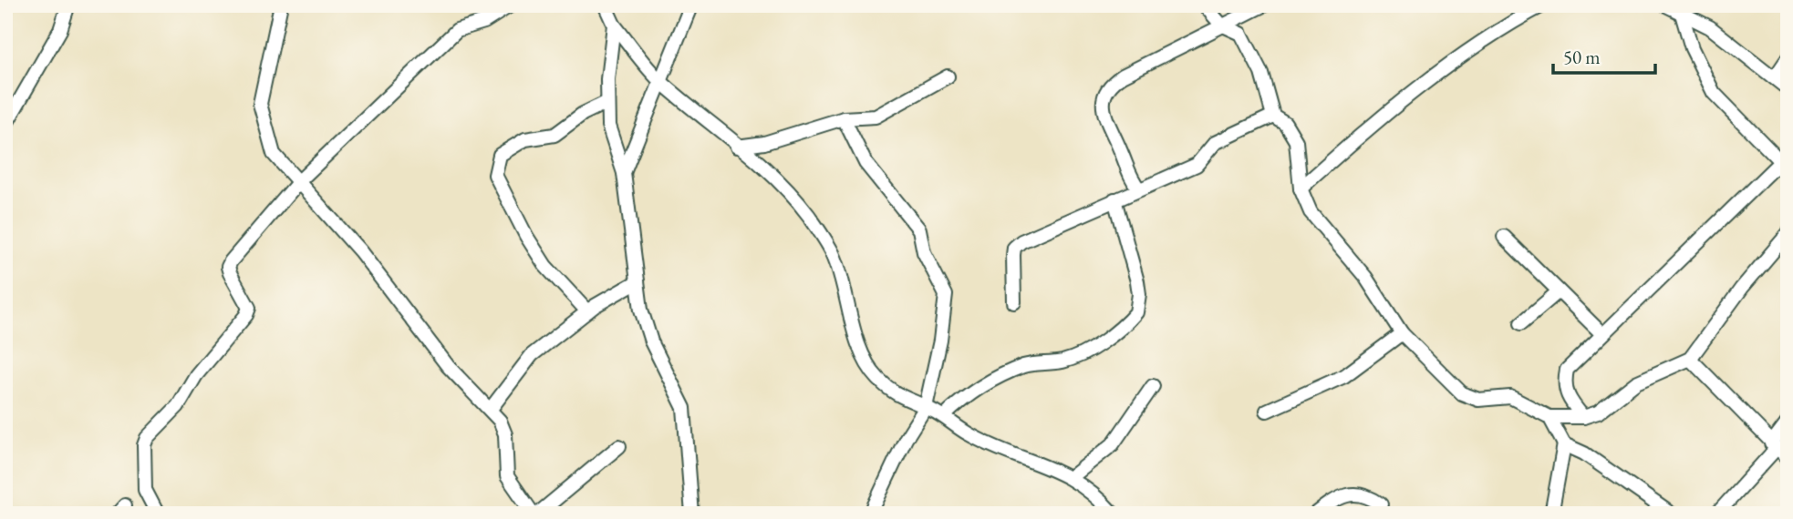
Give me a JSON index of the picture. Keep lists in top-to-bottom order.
{
  "scale_bar": "50 m"
}
